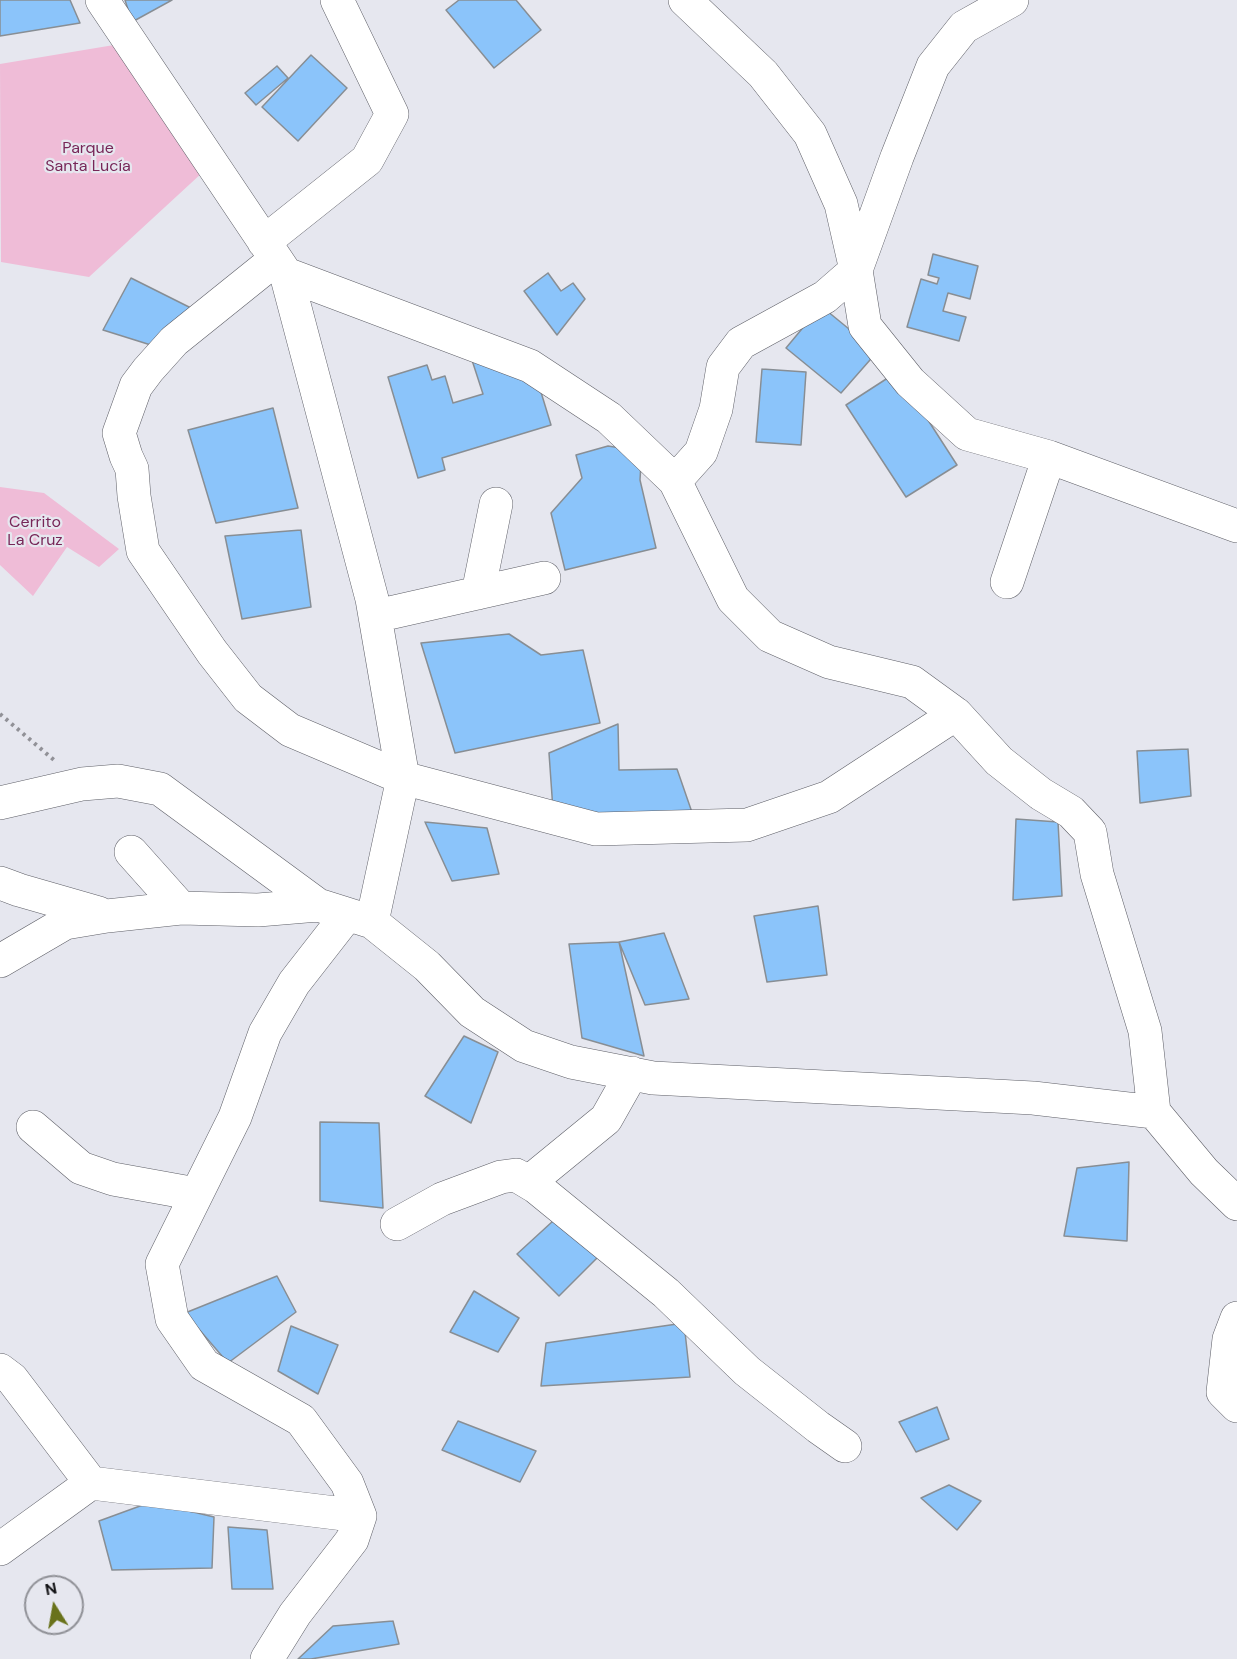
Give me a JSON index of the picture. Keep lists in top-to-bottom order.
{
  "parks": ["Parque Santa Lucía", "Cerrito La Cruz"],
  "north": "top"
}
